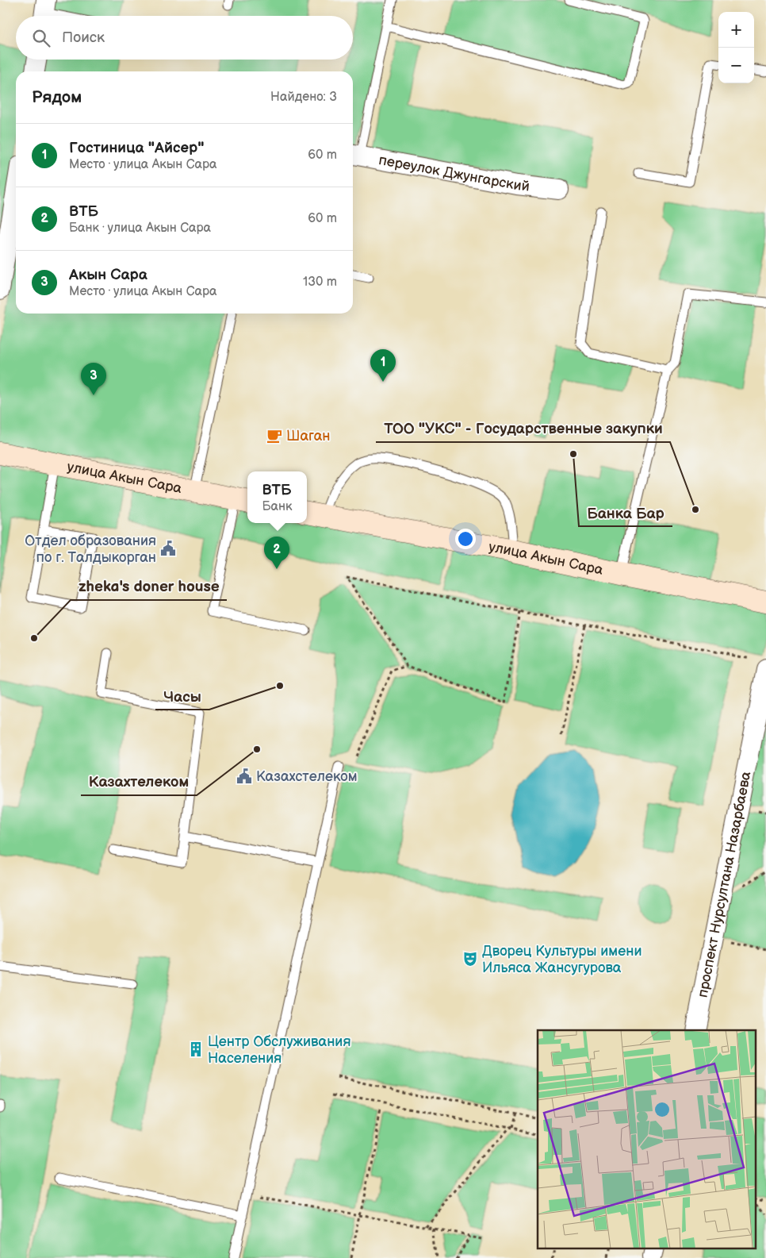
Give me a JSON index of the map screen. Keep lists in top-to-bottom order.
{
  "streets": {
    "main road": ["улица Акын Сара"],
    "street": ["переулок Джунгарский", "проспект Нурсултана Назарбаева"]
  },
  "places": {
    "cafe": ["Шаган"],
    "other": [
      "Банка Бар",
      "ТОО \"УКС\" - Государственные закупки",
      "zheka's doner house",
      "Часы",
      "Казахтелеком"
    ],
    "public building": ["Отдел образования по г. Талдыкорган", "Казахстелеком"],
    "theatre": ["Дворец Культуры имени Ильяса Жансугурова"],
    "building": ["Центр Обслуживания Населения"]
  },
  "page": {
    "map_buttons": ["+", "−"],
    "search": "Поиск",
    "heading": ["Рядом", "Найдено: 3"],
    "list": [
      {
        "mark": "1",
        "name": "Гостиница \"Айсер\"",
        "note": "Место · улица Акын Сара",
        "value": "60 m"
      },
      {
        "mark": "2",
        "name": "ВТБ",
        "note": "Банк · улица Акын Сара",
        "value": "60 m"
      },
      {
        "mark": "3",
        "name": "Акын Сара",
        "note": "Место · улица Акын Сара",
        "value": "130 m"
      }
    ],
    "pins": ["1", "3", "2"],
    "popup": ["ВТБ", "Банк"]
  }
}
